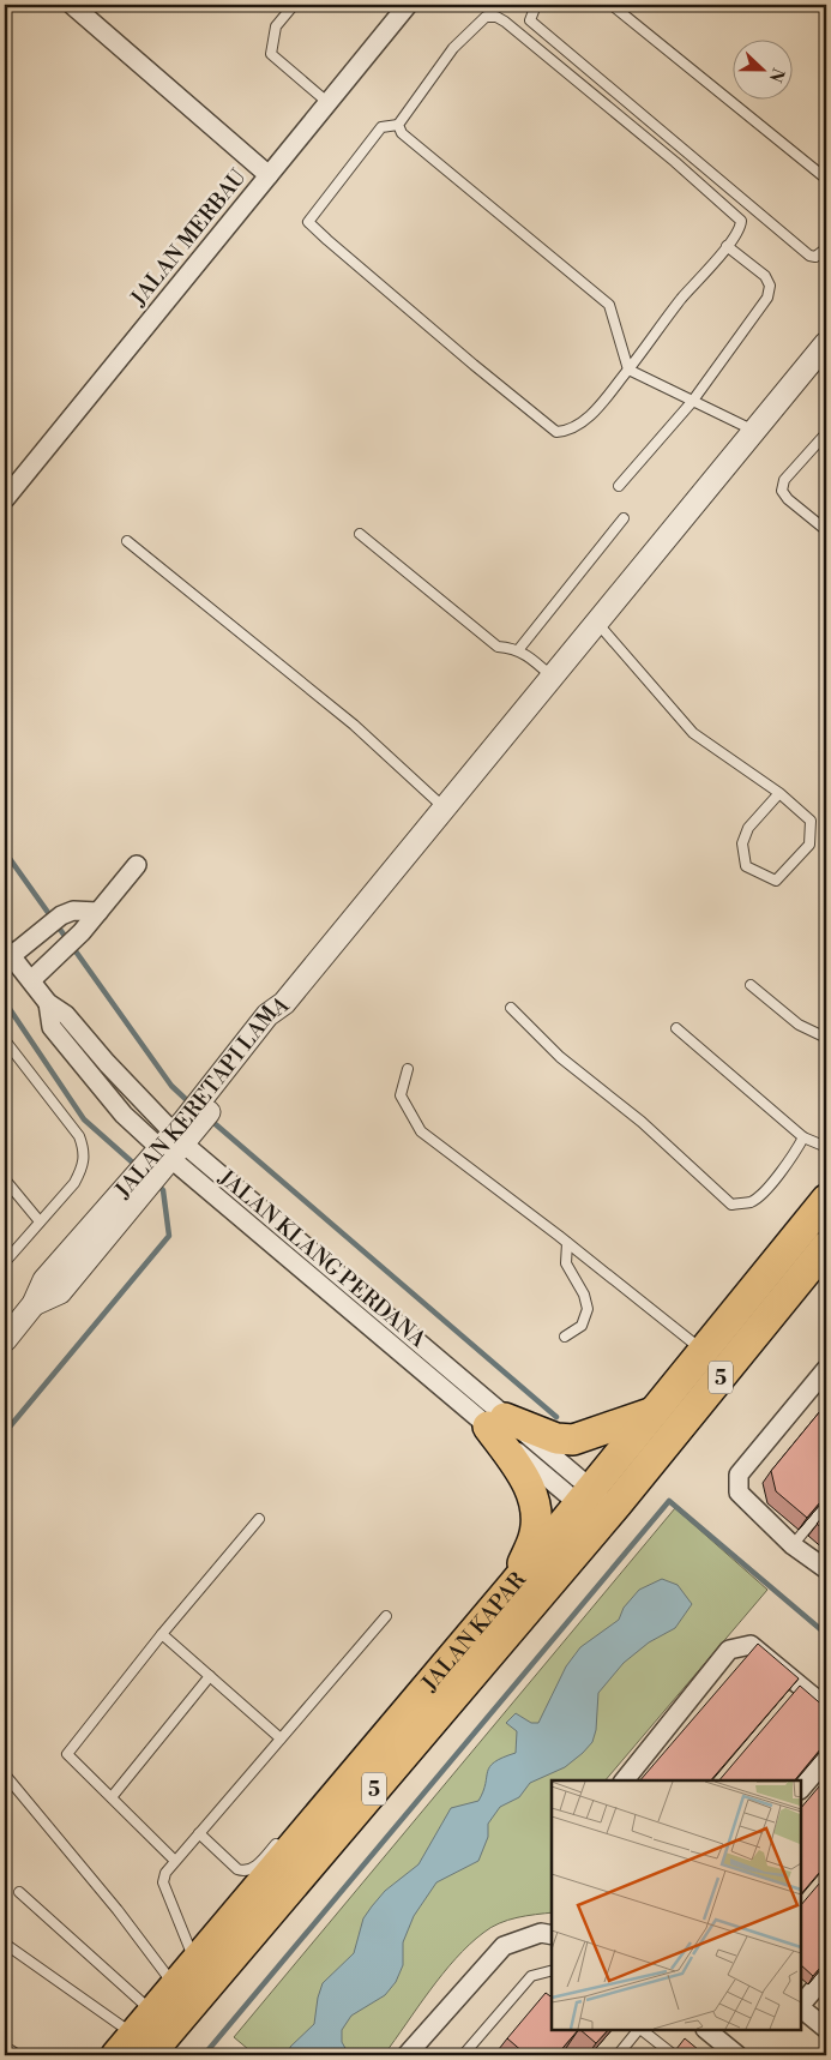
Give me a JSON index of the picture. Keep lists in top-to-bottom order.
{
  "streets": {
    "highway": ["5", "JALAN KAPAR"],
    "street": ["JALAN MERBAU", "JALAN KERETAPI LAMA", "JALAN KLANG PERDANA"]
  },
  "crossings": [
    ["JALAN KERETAPI LAMA", "JALAN KLANG PERDANA"],
    ["JALAN KLANG PERDANA", "JALAN KAPAR"]
  ],
  "north": "right"
}
